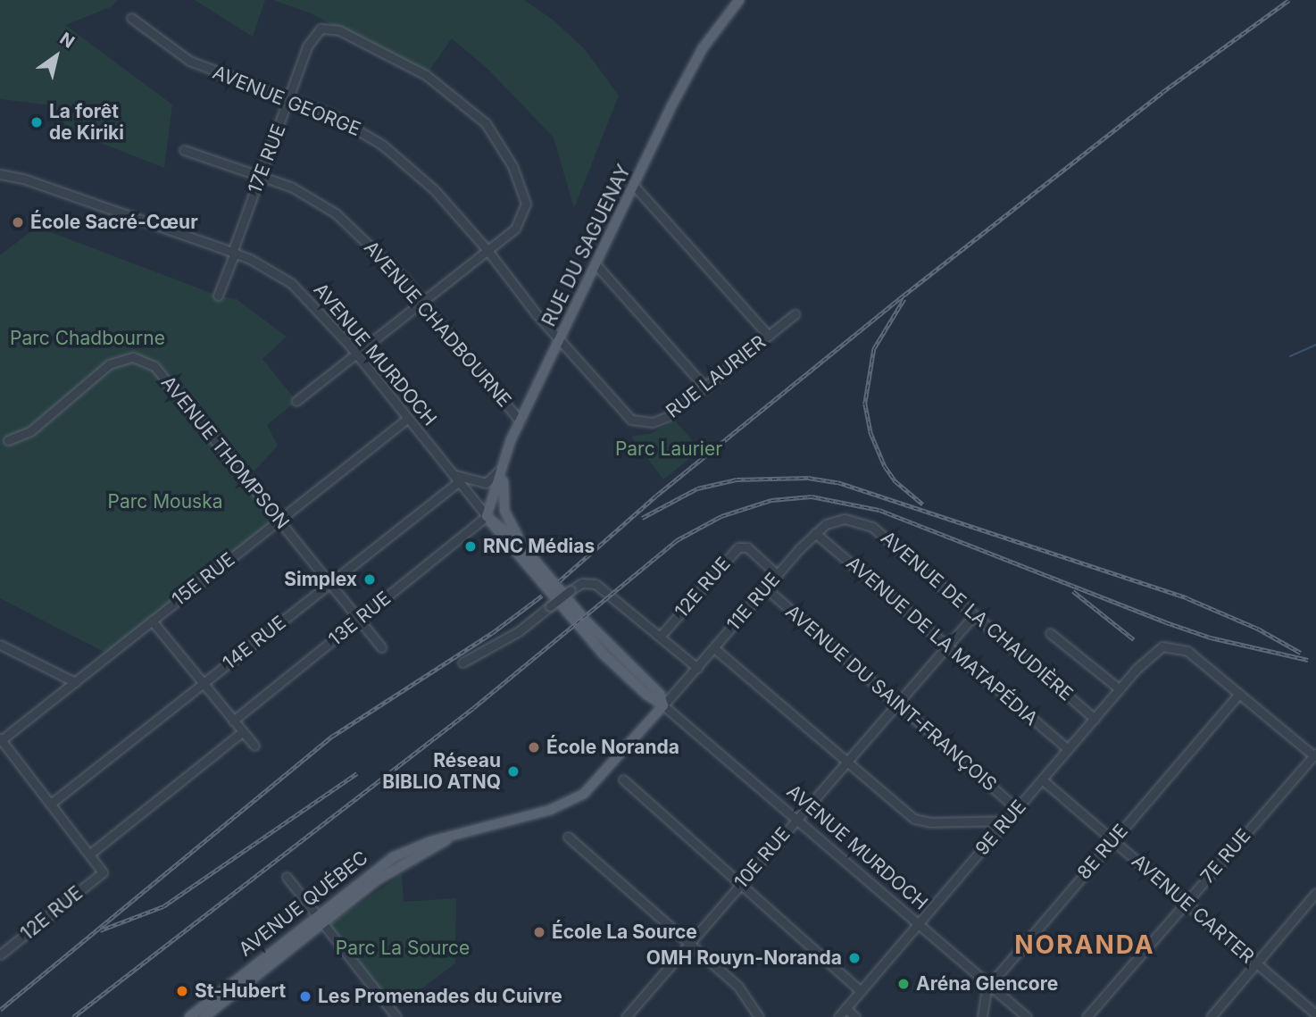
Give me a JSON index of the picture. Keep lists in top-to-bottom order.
{
  "streets": {
    "main road": ["RUE DU SAGUENAY", "AVENUE MURDOCH", "AVENUE QUÉBEC"],
    "street": [
      "AVENUE GEORGE",
      "17E RUE",
      "AVENUE CHADBOURNE",
      "RUE LAURIER",
      "AVENUE THOMPSON",
      "15E RUE",
      "12E RUE",
      "11E RUE",
      "AVENUE DE LA CHAUDIÈRE",
      "13E RUE",
      "AVENUE DE LA MATAPÉDIA",
      "14E RUE",
      "AVENUE DU SAINT-FRANÇOIS",
      "9E RUE",
      "8E RUE",
      "7E RUE",
      "10E RUE",
      "AVENUE CARTER"
    ]
  },
  "crossings": [
    ["AVENUE GEORGE", "17E RUE"],
    ["AVENUE GEORGE", "RUE DU SAGUENAY"],
    ["AVENUE GEORGE", "RUE LAURIER"],
    ["17E RUE", "AVENUE CHADBOURNE"],
    ["17E RUE", "AVENUE MURDOCH"],
    ["RUE DU SAGUENAY", "AVENUE CHADBOURNE"],
    ["RUE DU SAGUENAY", "AVENUE MURDOCH"],
    ["RUE DU SAGUENAY", "13E RUE"],
    ["AVENUE MURDOCH", "15E RUE"],
    ["AVENUE MURDOCH", "11E RUE"],
    ["AVENUE MURDOCH", "13E RUE"],
    ["AVENUE MURDOCH", "14E RUE"],
    ["AVENUE MURDOCH", "9E RUE"],
    ["AVENUE MURDOCH", "8E RUE"],
    ["AVENUE MURDOCH", "10E RUE"],
    ["AVENUE MURDOCH", "AVENUE QUÉBEC"],
    ["AVENUE THOMPSON", "15E RUE"],
    ["AVENUE THOMPSON", "13E RUE"],
    ["AVENUE THOMPSON", "14E RUE"],
    ["12E RUE", "11E RUE"],
    ["11E RUE", "AVENUE DE LA CHAUDIÈRE"],
    ["11E RUE", "AVENUE DE LA MATAPÉDIA"],
    ["11E RUE", "AVENUE DU SAINT-FRANÇOIS"],
    ["11E RUE", "AVENUE QUÉBEC"],
    ["AVENUE DE LA CHAUDIÈRE", "9E RUE"],
    ["AVENUE DE LA CHAUDIÈRE", "10E RUE"],
    ["AVENUE DE LA MATAPÉDIA", "9E RUE"],
    ["AVENUE DE LA MATAPÉDIA", "10E RUE"],
    ["AVENUE DU SAINT-FRANÇOIS", "9E RUE"],
    ["AVENUE DU SAINT-FRANÇOIS", "10E RUE"],
    ["9E RUE", "8E RUE"],
    ["9E RUE", "AVENUE CARTER"],
    ["8E RUE", "AVENUE CARTER"],
    ["7E RUE", "AVENUE CARTER"]
  ],
  "districts": ["NORANDA"],
  "parks": [
    "Parc Chadbourne",
    "Parc Laurier",
    "Parc Mouska",
    "Parc La Source"
  ],
  "places": [
    "La forêt de Kiriki",
    "École Sacré-Cœur",
    "RNC Médias",
    "Simplex",
    "École Noranda",
    "Réseau BIBLIO ATNQ",
    "École La Source",
    "OMH Rouyn-Noranda",
    "Aréna Glencore",
    "St-Hubert",
    "Les Promenades du Cuivre"
  ],
  "north": "top right"
}
